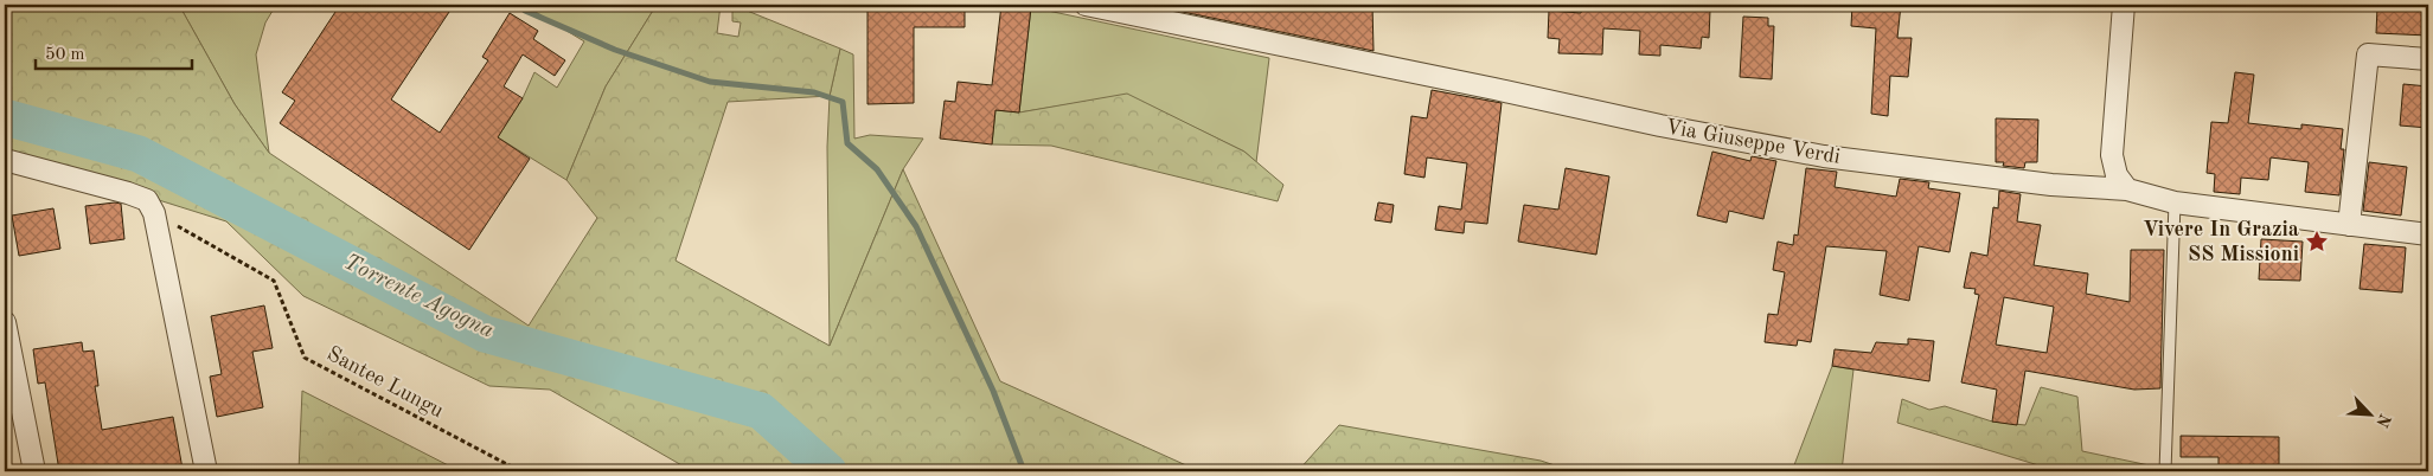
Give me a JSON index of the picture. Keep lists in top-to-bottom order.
{
  "streets": {
    "street": ["Via Giuseppe Verdi"],
    "path": ["Santee Lungu"]
  },
  "water": ["Torrente Agogna"],
  "places": {
    "place": ["Vivere In Grazia SS Missioni"]
  },
  "scale_bar": "50 m",
  "north": "bottom right"
}
